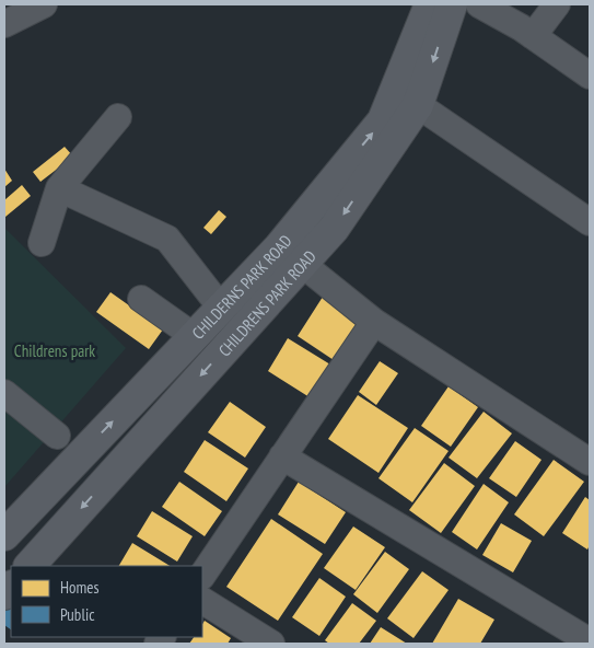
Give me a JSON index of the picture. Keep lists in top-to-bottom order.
{
  "streets": {
    "street": ["CHILDERNS PARK ROAD", "CHILDRENS PARK ROAD"]
  },
  "crossings": [
    ["CHILDERNS PARK ROAD", "CHILDRENS PARK ROAD"]
  ],
  "parks": ["Childrens park"],
  "legend": ["Homes", "Public"]
}
